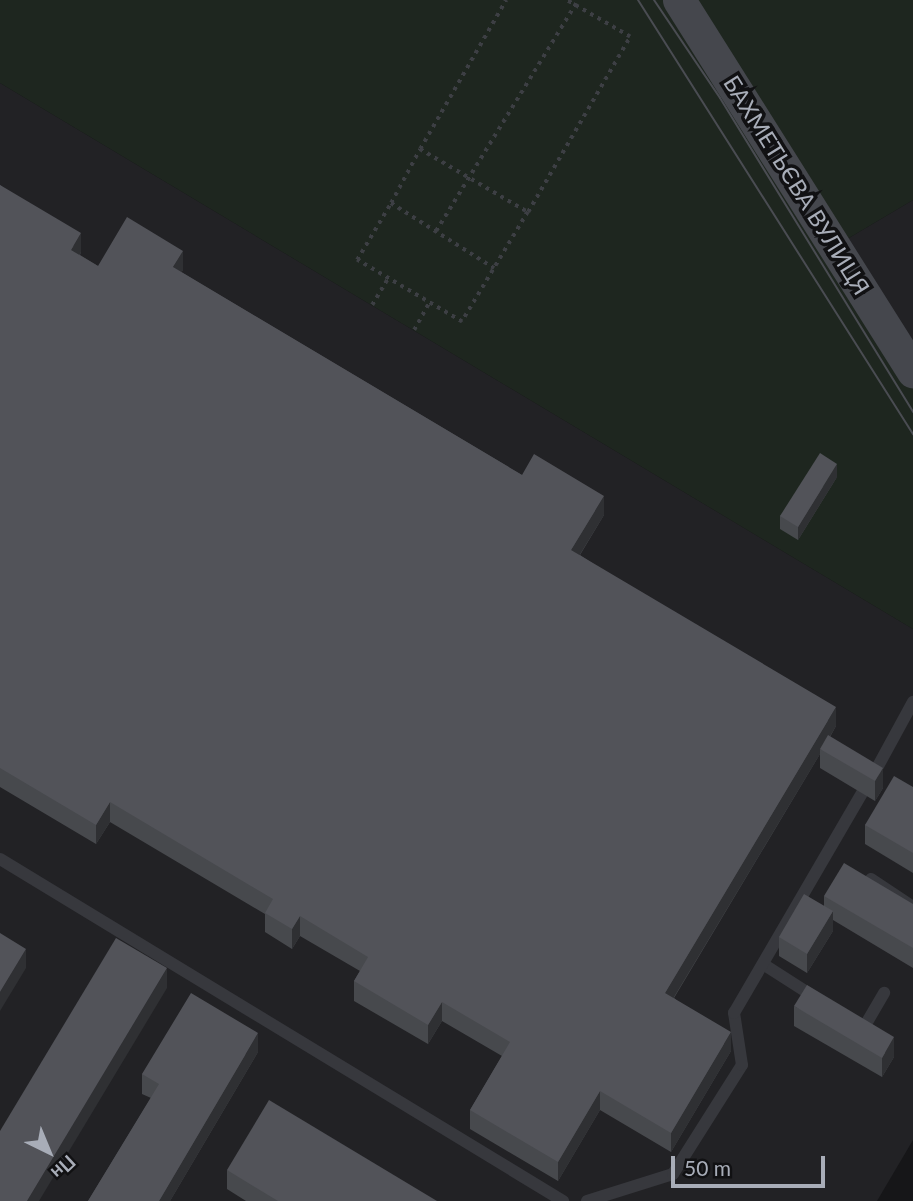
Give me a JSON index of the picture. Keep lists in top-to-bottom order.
{
  "streets": {
    "main road": ["БАХМЕТЬЄВА ВУЛИЦЯ"]
  },
  "scale_bar": "50 m",
  "north": "bottom right"
}
